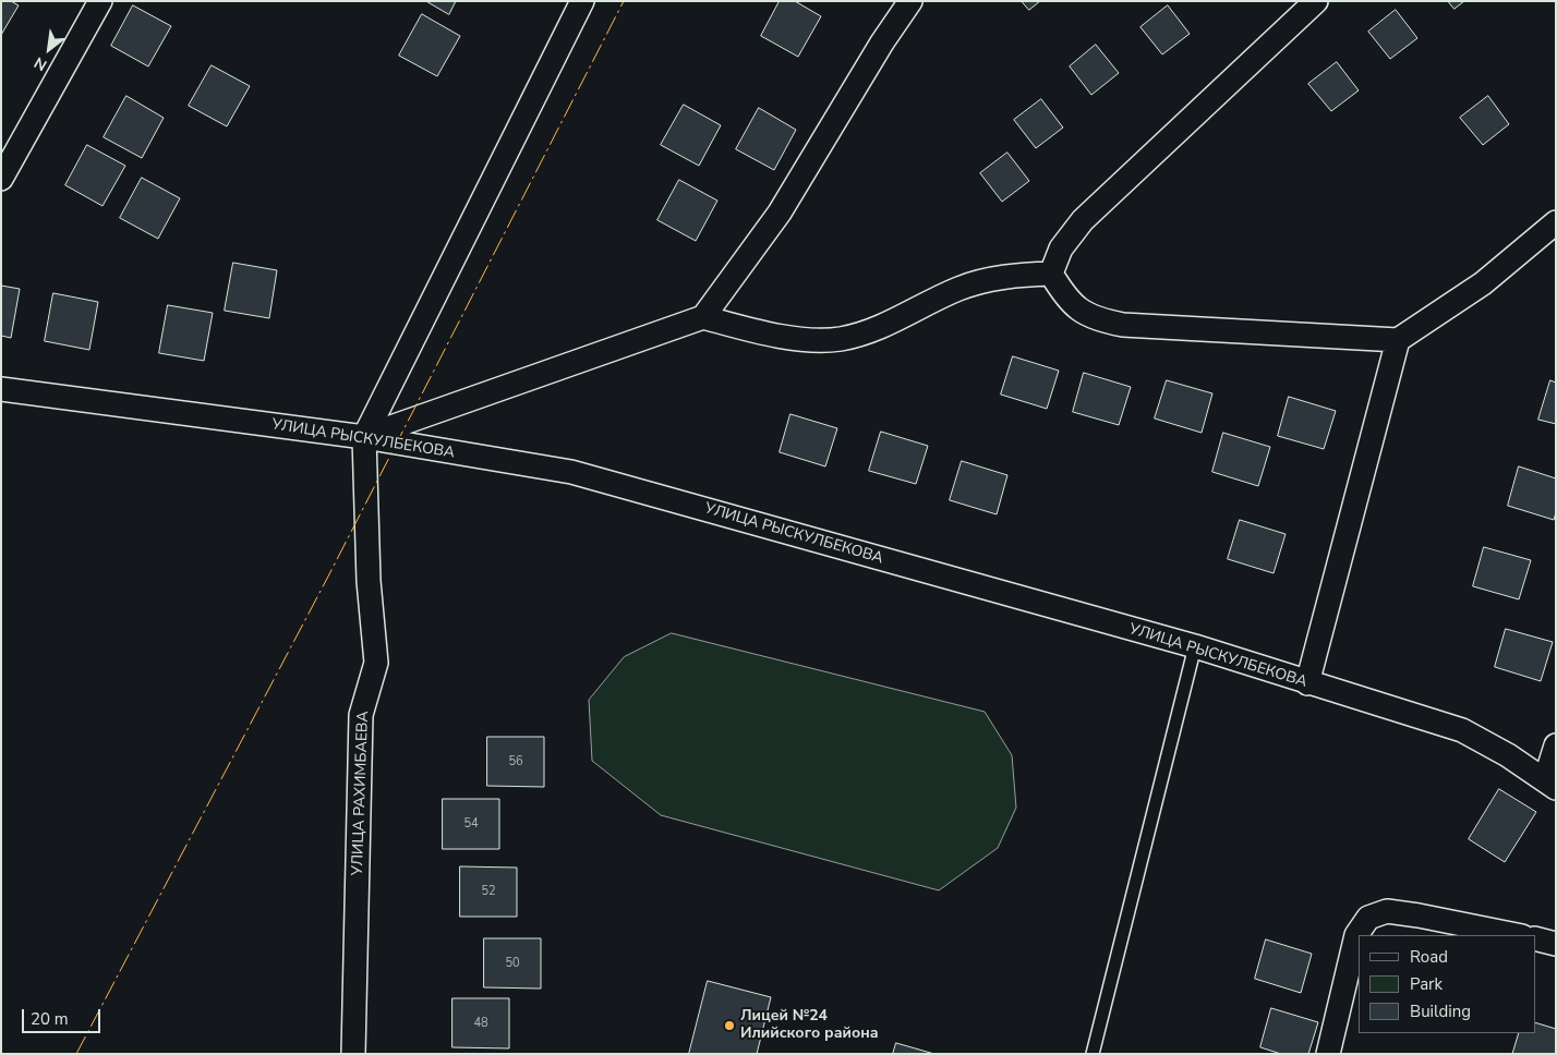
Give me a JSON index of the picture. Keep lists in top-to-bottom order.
{
  "streets": {
    "street": ["УЛИЦА РЫСКУЛБЕКОВА", "УЛИЦА РАХИМБАЕВА"]
  },
  "crossings": [
    ["УЛИЦА РЫСКУЛБЕКОВА", "УЛИЦА РАХИМБАЕВА"]
  ],
  "places": ["Лицей №24 Илийского района"],
  "house_numbers": [
    "56",
    "54",
    "52",
    "50",
    "48"
  ],
  "legend": ["Road", "Park", "Building"],
  "scale_bar": "20 m",
  "north": "bottom left"
}
